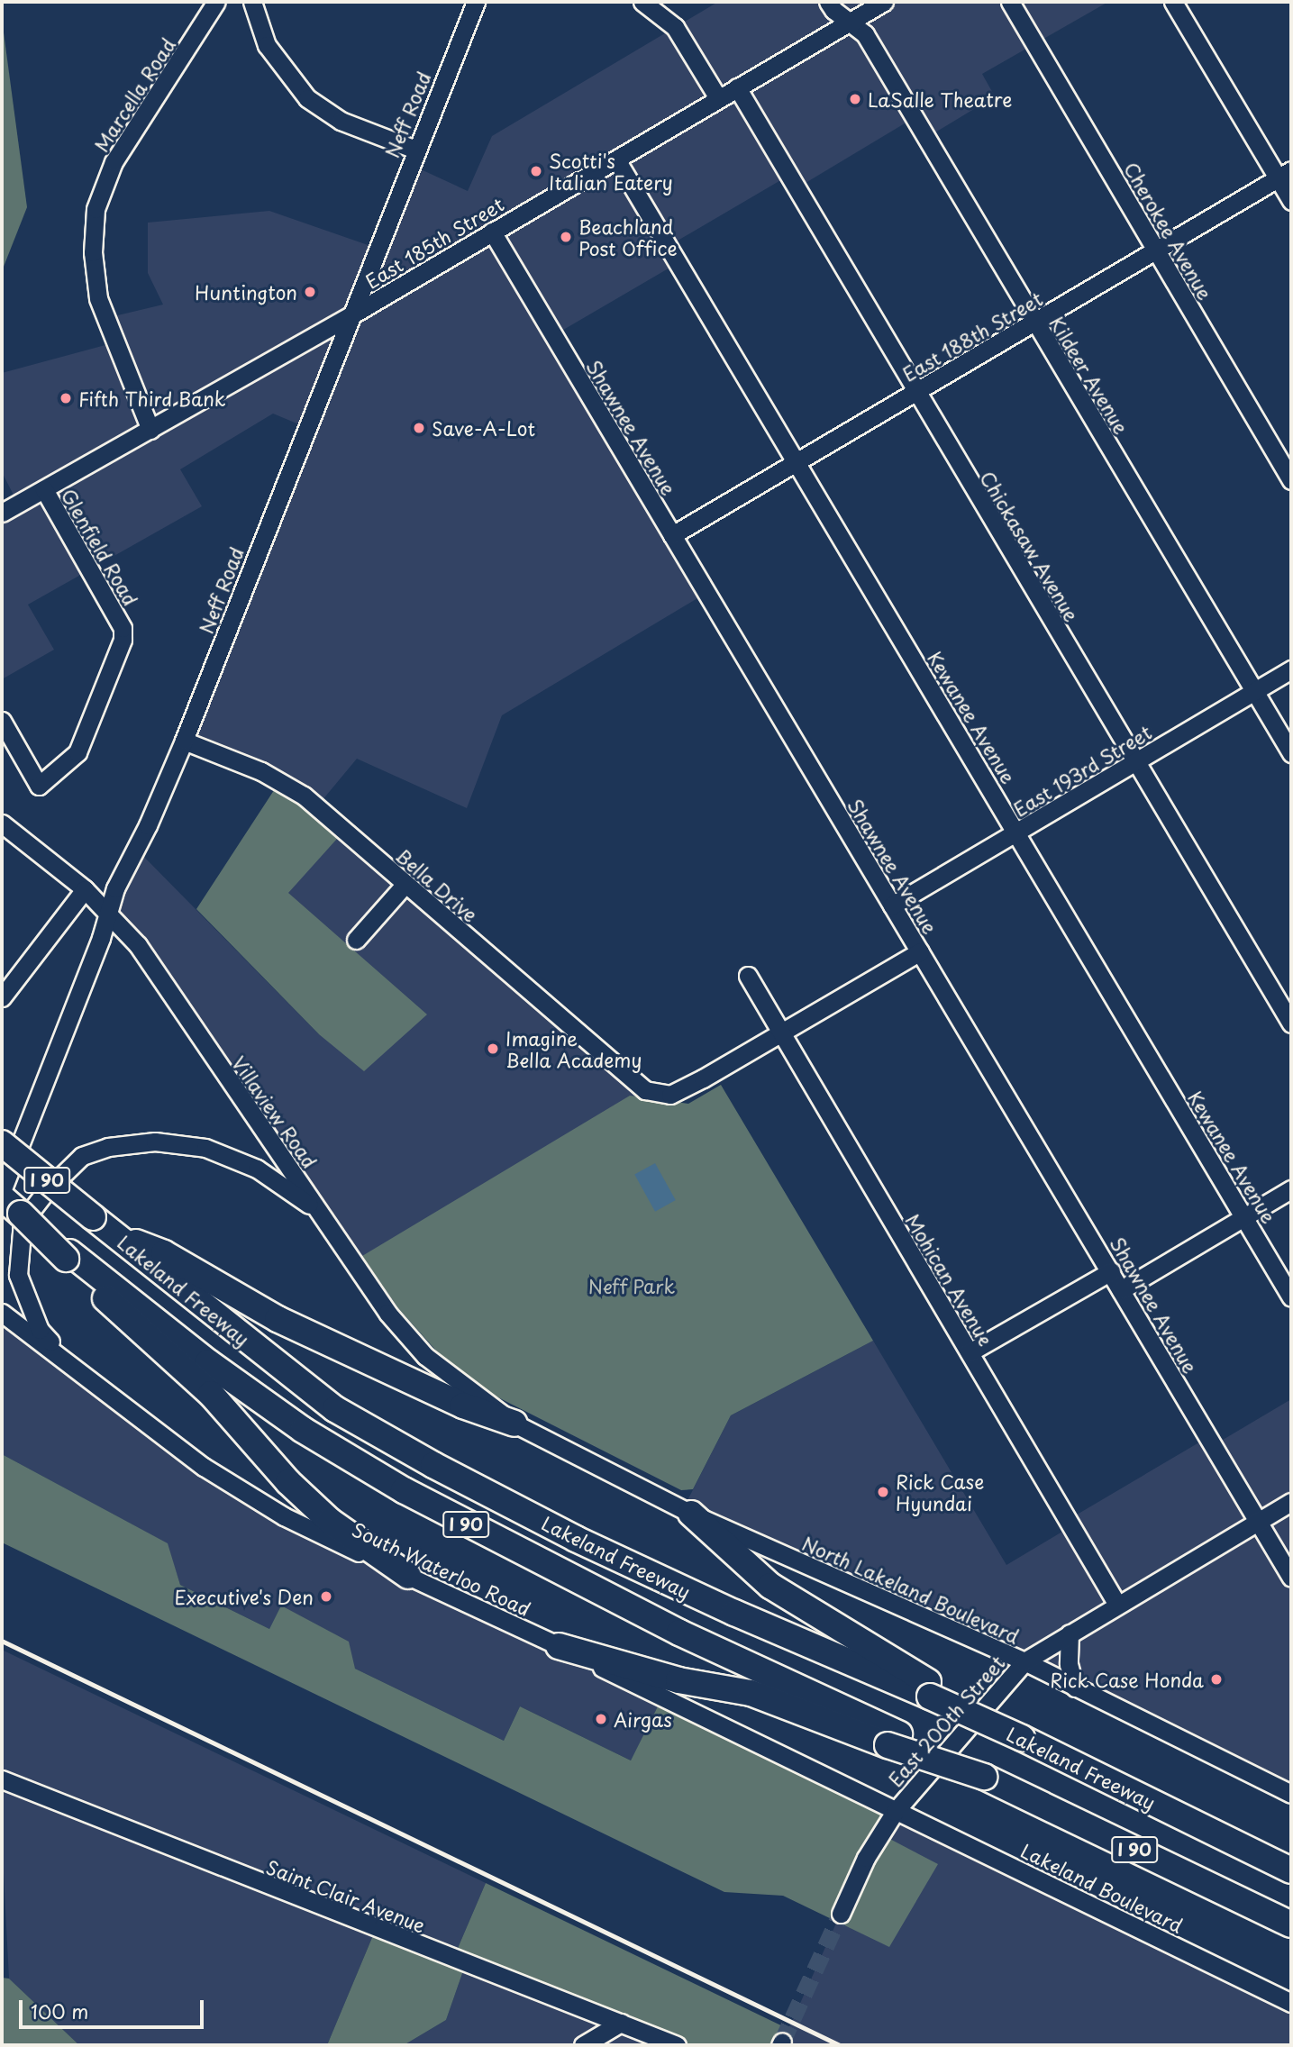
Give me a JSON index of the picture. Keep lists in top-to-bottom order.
{
  "streets": {
    "highway": ["I 90", "Lakeland Freeway"],
    "street": [
      "Marcella Road",
      "Neff Road",
      "Cherokee Avenue",
      "East 185th Street",
      "East 188th Street",
      "Kildeer Avenue",
      "Shawnee Avenue",
      "Chickasaw Avenue",
      "Glenfield Road",
      "Kewanee Avenue",
      "East 193rd Street",
      "Bella Drive",
      "Villaview Road",
      "Mohican Avenue",
      "South Waterloo Road",
      "North Lakeland Boulevard",
      "East 200th Street",
      "Lakeland Boulevard",
      "Saint Clair Avenue"
    ]
  },
  "crossings": [
    ["Marcella Road", "East 185th Street"],
    ["Neff Road", "East 185th Street"],
    ["Neff Road", "Bella Drive"],
    ["Neff Road", "Villaview Road"],
    ["Cherokee Avenue", "East 188th Street"],
    ["East 185th Street", "Kildeer Avenue"],
    ["East 185th Street", "Shawnee Avenue"],
    ["East 185th Street", "Chickasaw Avenue"],
    ["East 185th Street", "Glenfield Road"],
    ["East 185th Street", "Kewanee Avenue"],
    ["East 188th Street", "Kildeer Avenue"],
    ["East 188th Street", "Shawnee Avenue"],
    ["East 188th Street", "Chickasaw Avenue"],
    ["East 188th Street", "Kewanee Avenue"],
    ["Kildeer Avenue", "East 193rd Street"],
    ["Shawnee Avenue", "East 193rd Street"],
    ["Shawnee Avenue", "East 200th Street"],
    ["Chickasaw Avenue", "East 193rd Street"],
    ["Kewanee Avenue", "East 193rd Street"],
    ["Bella Drive", "Mohican Avenue"],
    ["Villaview Road", "North Lakeland Boulevard"],
    ["I 90", "Lakeland Freeway"],
    ["Mohican Avenue", "East 200th Street"],
    ["South Waterloo Road", "East 200th Street"],
    ["South Waterloo Road", "Lakeland Boulevard"],
    ["North Lakeland Boulevard", "East 200th Street"],
    ["East 200th Street", "Lakeland Boulevard"]
  ],
  "parks": ["Neff Park"],
  "places": [
    "LaSalle Theatre",
    "Scotti's Italian Eatery",
    "Beachland Post Office",
    "Huntington",
    "Fifth Third Bank",
    "Save-A-Lot",
    "Imagine Bella Academy",
    "Rick Case Hyundai",
    "Executive's Den",
    "Rick Case Honda",
    "Airgas"
  ],
  "scale_bar": "100 m"
}
